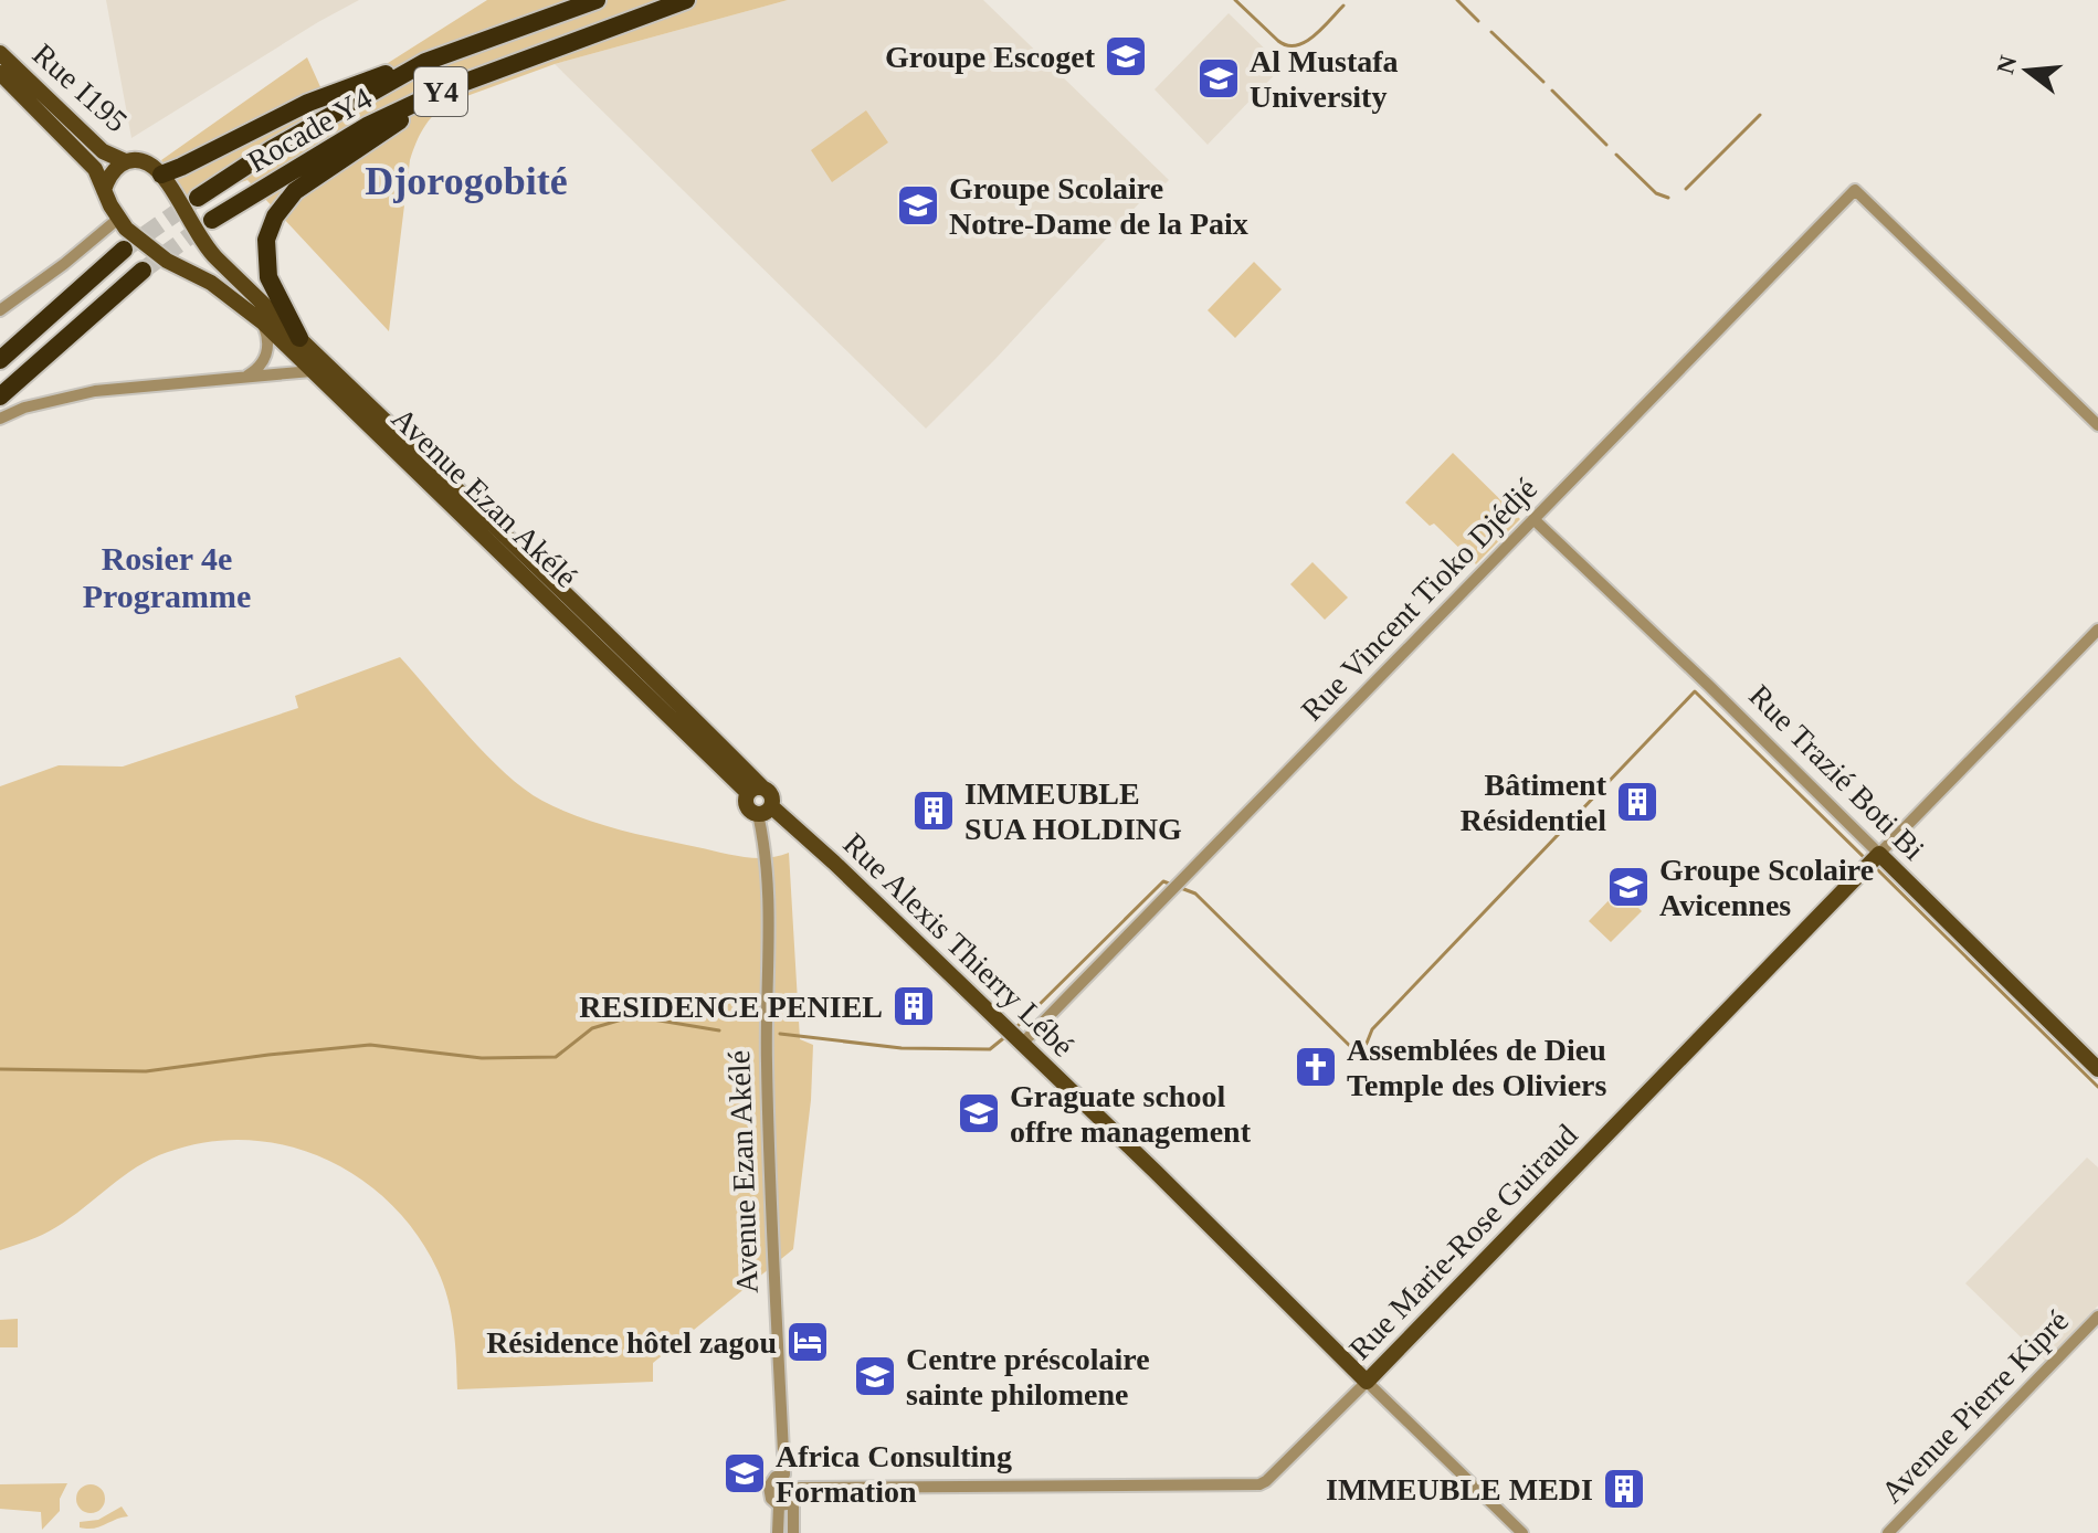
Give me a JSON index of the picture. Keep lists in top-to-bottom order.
{
  "streets": {
    "highway": ["Y4", "Rocade Y4"],
    "main road": [
      "Rue I195",
      "Avenue Ezan Akélé",
      "Rue Trazié Boti Bi",
      "Rue Alexis Thierry Lébé",
      "Rue Marie-Rose Guiraud"
    ],
    "street": ["Rue Vincent Tioko Djédjé", "Avenue Pierre Kipré"]
  },
  "crossings": [
    ["Rue I195", "Avenue Ezan Akélé"],
    ["Avenue Ezan Akélé", "Rue Alexis Thierry Lébé"],
    ["Avenue Ezan Akélé", "Rue Marie-Rose Guiraud"],
    ["Rue Vincent Tioko Djédjé", "Rue Trazié Boti Bi"],
    ["Rue Vincent Tioko Djédjé", "Rue Alexis Thierry Lébé"],
    ["Rue Trazié Boti Bi", "Rue Marie-Rose Guiraud"],
    ["Rue Alexis Thierry Lébé", "Rue Marie-Rose Guiraud"]
  ],
  "districts": ["Djorogobité", "Rosier 4e Programme"],
  "places": {
    "school or university": [
      "Groupe Escoget",
      "Al Mustafa University",
      "Groupe Scolaire Notre-Dame de la Paix",
      "Groupe Scolaire Avicennes",
      "Graguate school offre management",
      "Centre préscolaire sainte philomene",
      "Africa Consulting Formation"
    ],
    "building": [
      "Bâtiment Résidentiel",
      "IMMEUBLE SUA HOLDING",
      "RESIDENCE PENIEL",
      "IMMEUBLE MEDI"
    ],
    "church": ["Assemblées de Dieu Temple des Oliviers"],
    "hotel": ["Résidence hôtel zagou"]
  },
  "north": "left"
}
